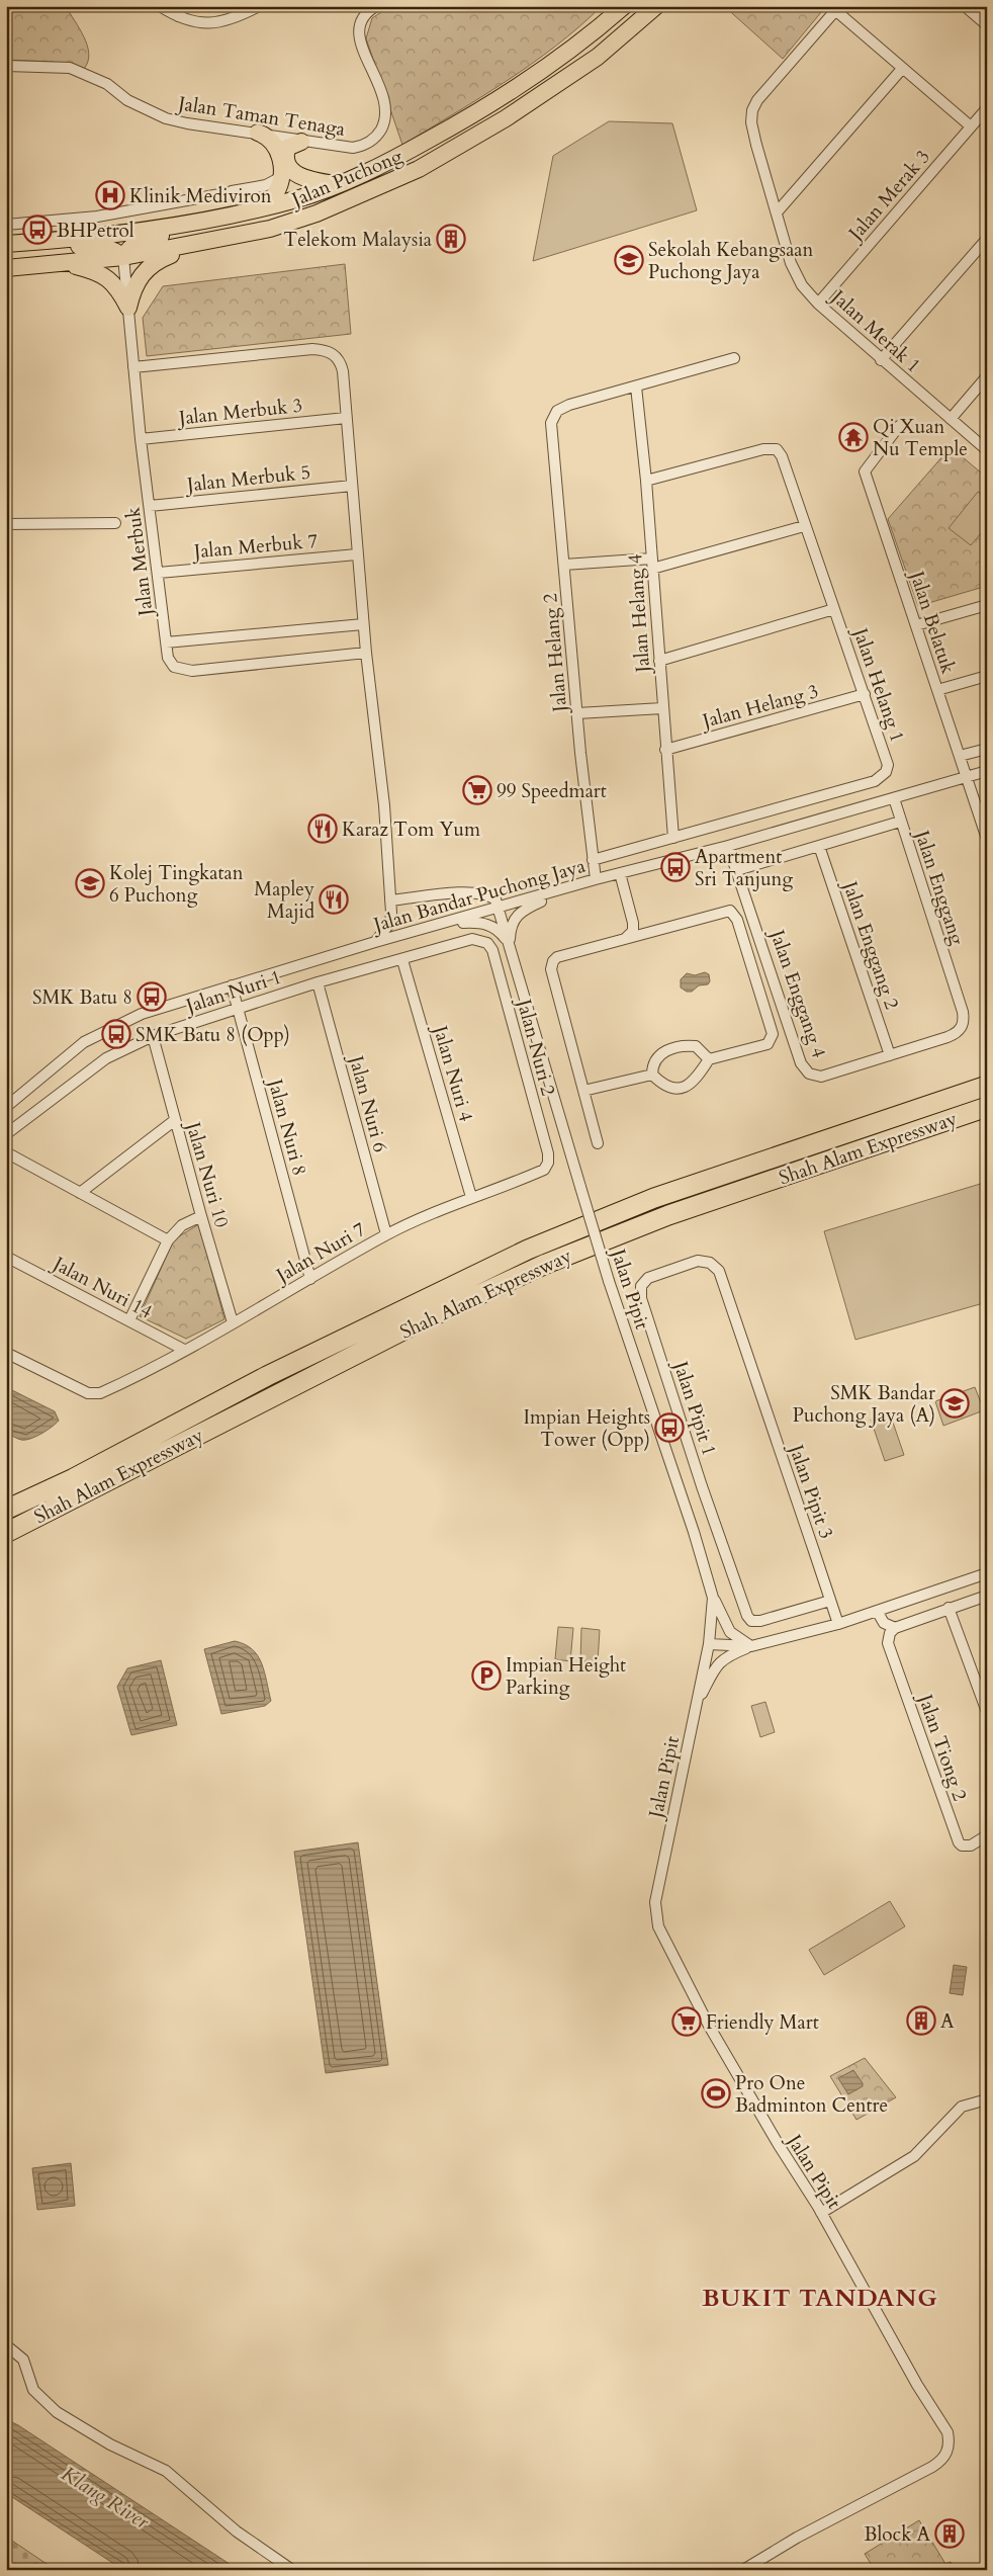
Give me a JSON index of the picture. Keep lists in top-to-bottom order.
{
  "streets": {
    "highway": ["Shah Alam Expressway"],
    "main road": ["Jalan Puchong"],
    "street": [
      "Jalan Taman Tenaga",
      "Jalan Merak 3",
      "Jalan Merak 1",
      "Jalan Merbuk 3",
      "Jalan Merbuk 5",
      "Jalan Merbuk 7",
      "Jalan Merbuk",
      "Jalan Helang 4",
      "Jalan Belatuk",
      "Jalan Helang 2",
      "Jalan Helang 1",
      "Jalan Helang 3",
      "Jalan Enggang",
      "Jalan Bandar Puchong Jaya",
      "Jalan Enggang 2",
      "Jalan Nuri 1",
      "Jalan Enggang 4",
      "Jalan Nuri 2",
      "Jalan Nuri 4",
      "Jalan Nuri 6",
      "Jalan Nuri 8",
      "Jalan Nuri 10",
      "Jalan Nuri 7",
      "Jalan Nuri 14",
      "Jalan Pipit",
      "Jalan Pipit 1",
      "Jalan Pipit 3",
      "Jalan Tiong 2"
    ]
  },
  "crossings": [
    ["Jalan Puchong", "Jalan Merbuk"],
    ["Jalan Merak 3", "Jalan Merak 1"],
    ["Jalan Merbuk 3", "Jalan Merbuk"],
    ["Jalan Merbuk 5", "Jalan Merbuk"],
    ["Jalan Merbuk 7", "Jalan Merbuk"],
    ["Jalan Helang 4", "Jalan Helang 2"],
    ["Jalan Helang 4", "Jalan Helang 1"],
    ["Jalan Helang 4", "Jalan Helang 3"],
    ["Jalan Belatuk", "Jalan Bandar Puchong Jaya"],
    ["Jalan Helang 2", "Jalan Helang 1"],
    ["Jalan Helang 2", "Jalan Bandar Puchong Jaya"],
    ["Jalan Helang 1", "Jalan Helang 3"],
    ["Jalan Enggang", "Jalan Bandar Puchong Jaya"],
    ["Jalan Enggang", "Jalan Enggang 2"],
    ["Jalan Enggang", "Jalan Enggang 4"],
    ["Jalan Bandar Puchong Jaya", "Jalan Enggang 4"],
    ["Jalan Bandar Puchong Jaya", "Jalan Nuri 8"],
    ["Jalan Bandar Puchong Jaya", "Jalan Pipit"],
    ["Jalan Enggang 2", "Jalan Enggang 4"],
    ["Jalan Nuri 1", "Jalan Nuri 2"],
    ["Jalan Nuri 1", "Jalan Nuri 4"],
    ["Jalan Nuri 1", "Jalan Nuri 6"],
    ["Jalan Nuri 1", "Jalan Nuri 8"],
    ["Jalan Nuri 1", "Jalan Nuri 10"],
    ["Jalan Nuri 2", "Jalan Nuri 7"],
    ["Jalan Nuri 4", "Jalan Nuri 7"],
    ["Jalan Nuri 6", "Jalan Nuri 7"],
    ["Jalan Nuri 8", "Jalan Nuri 7"],
    ["Jalan Nuri 10", "Jalan Nuri 7"],
    ["Jalan Nuri 7", "Jalan Nuri 14"],
    ["Jalan Pipit 1", "Jalan Pipit 3"]
  ],
  "districts": ["BUKIT TANDANG"],
  "water": ["Klang River"],
  "places": {
    "hospital": ["Klinik Mediviron"],
    "bus stop": [
      "BHPetrol",
      "Apartment Sri Tanjung",
      "SMK Batu 8",
      "SMK Batu 8 (Opp)",
      "Impian Heights Tower (Opp)"
    ],
    "building": ["Telekom Malaysia", "A", "Block A"],
    "school or university": ["Sekolah Kebangsaan Puchong Jaya", "Kolej Tingkatan 6 Puchong", "SMK Bandar Puchong Jaya (A)"],
    "temple": ["Qi Xuan Nu Temple"],
    "supermarket": ["99 Speedmart", "Friendly Mart"],
    "restaurant": ["Karaz Tom Yum", "Mapley Majid"],
    "parking": ["Impian Height Parking"],
    "sports": ["Pro One Badminton Centre"]
  }
}
